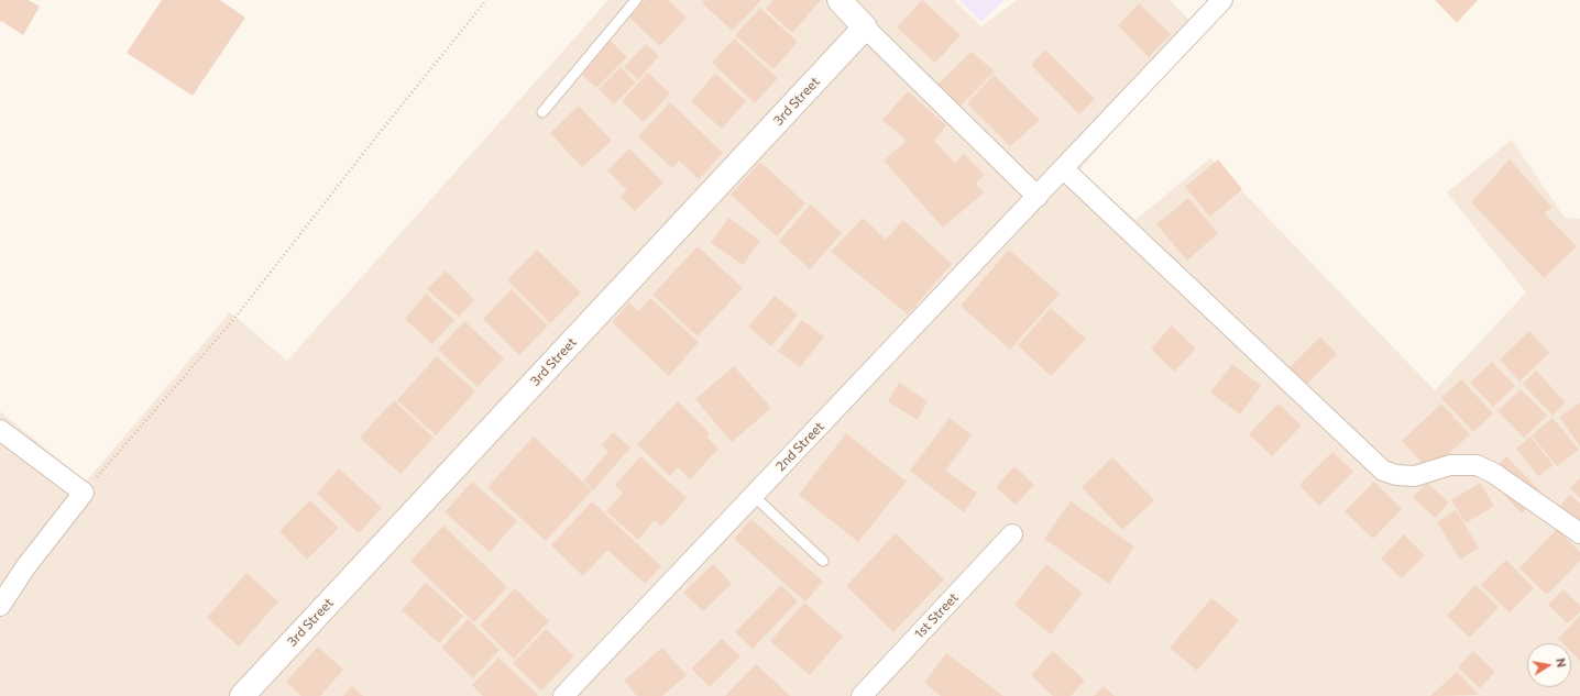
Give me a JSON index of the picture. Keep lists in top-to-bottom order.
{
  "streets": {
    "street": ["3rd Street", "2nd Street", "1st Street"]
  },
  "north": "right"
}
